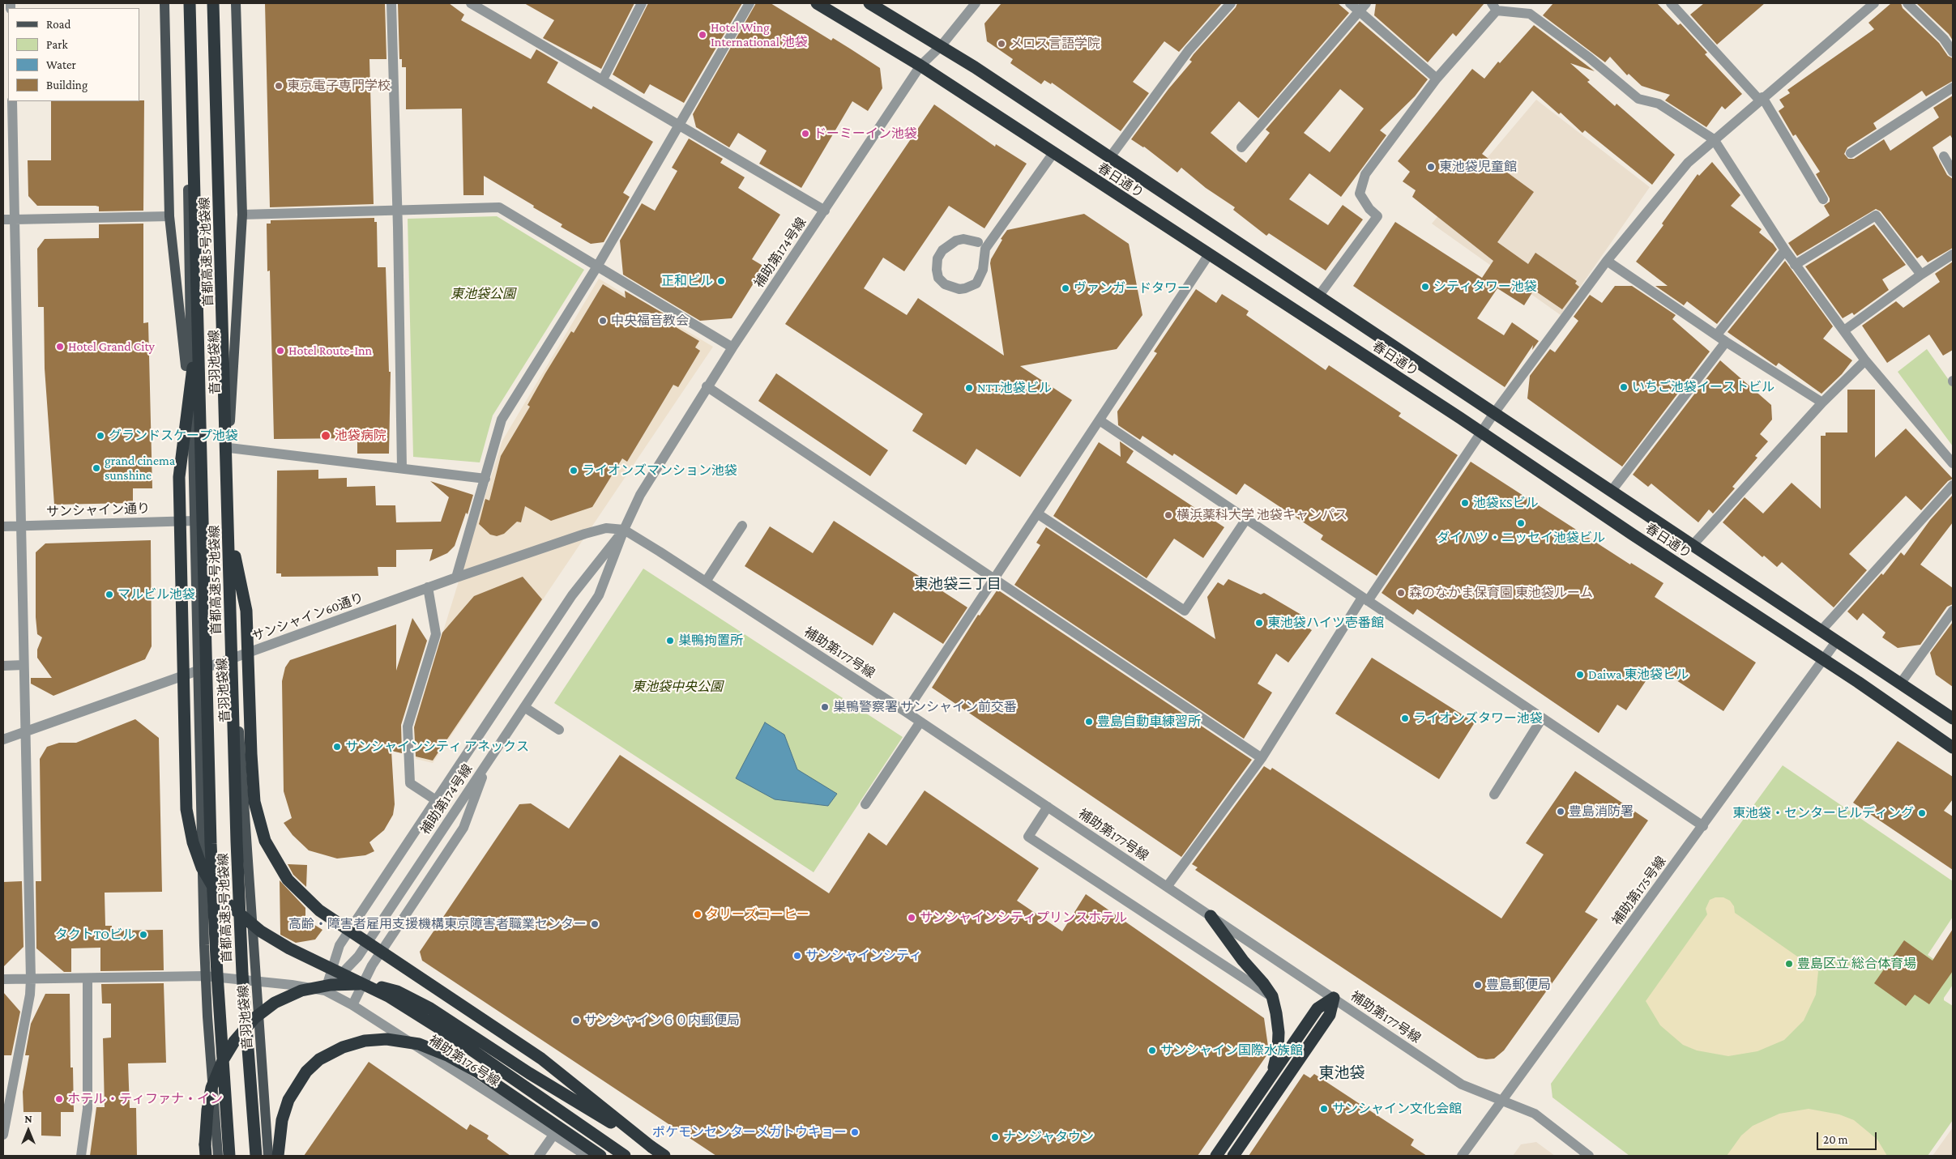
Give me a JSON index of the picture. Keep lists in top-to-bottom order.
{
  "streets": {
    "highway": ["春日通り", "首都高速5号池袋線"],
    "main road": ["音羽池袋線"],
    "street": [
      "補助第174号線",
      "サンシャイン通り",
      "サンシャイン60通り",
      "補助第177号線",
      "補助第175号線",
      "補助第176号線"
    ]
  },
  "crossings": [
    ["春日通り", "補助第174号線"],
    ["春日通り", "補助第175号線"],
    ["補助第174号線", "サンシャイン60通り"],
    ["補助第174号線", "補助第177号線"],
    ["補助第174号線", "補助第176号線"],
    ["音羽池袋線", "サンシャイン通り"],
    ["音羽池袋線", "サンシャイン60通り"],
    ["サンシャイン60通り", "補助第177号線"],
    ["補助第177号線", "補助第175号線"]
  ],
  "districts": ["東池袋三丁目", "東池袋"],
  "parks": ["東池袋公園", "東池袋中央公園"],
  "places": [
    "Hotel Wing International 池袋",
    "メロス言語学院",
    "東京電子専門学校",
    "ドーミーイン池袋",
    "東池袋児童館",
    "正和ビル",
    "シティタワー池袋",
    "ヴァンガードタワー",
    "中央福音教会",
    "Hotel Grand City",
    "Hotel Route-Inn",
    "いちご池袋イーストビル",
    "NTT池袋ビル",
    "グランドスケープ池袋",
    "池袋病院",
    "grand cinema sunshine",
    "ライオンズマンション池袋",
    "池袋KSビル",
    "横浜薬科大学 池袋キャンパス",
    "ダイハツ・ニッセイ池袋ビル",
    "森のなかま保育園 東池袋ルーム",
    "マルビル池袋",
    "東池袋ハイツ壱番館",
    "巣鴨拘置所",
    "Daiwa 東池袋ビル",
    "巣鴨警察署 サンシャイン前交番",
    "ライオンズタワー池袋",
    "豊島自動車練習所",
    "サンシャインシティ アネックス",
    "豊島消防署",
    "東池袋・センタービルディング",
    "タリーズコーヒー",
    "サンシャインシティプリンスホテル",
    "高齢・障害者雇用支援機構東京障害者職業センター",
    "タクトTOビル",
    "サンシャインシティ",
    "豊島区立 総合体育場",
    "豊島郵便局",
    "サンシャイン６０内郵便局",
    "サンシャイン国際水族館",
    "ホテル・ティファナ・イン",
    "サンシャイン文化会館",
    "ポケモンセンターメガトウキョー",
    "ナンジャタウン"
  ],
  "legend": [
    "Road",
    "Park",
    "Water",
    "Building"
  ],
  "scale_bar": "20 m",
  "north": "top"
}
